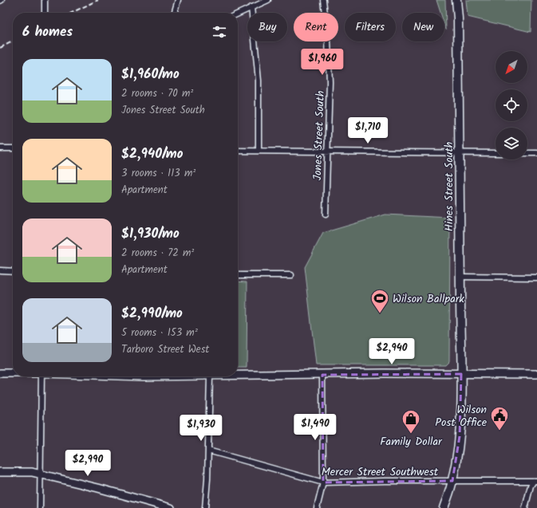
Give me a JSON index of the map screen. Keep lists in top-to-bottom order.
{
  "streets": {
    "main road": ["Hines Street South"],
    "street": ["Jones Street South", "Mercer Street Southwest"]
  },
  "crossings": [
    ["Hines Street South", "Mercer Street Southwest"]
  ],
  "places": {
    "sports": ["Wilson Ballpark"],
    "public building": ["Wilson Post Office"],
    "shop": ["Family Dollar"]
  },
  "north": "bottom left",
  "page": {
    "chip": [
      "Buy",
      "Rent",
      "Filters",
      "New"
    ],
    "heading": "6 homes",
    "price": [
      "$1,960",
      "$1,710",
      "$2,940",
      "$1,490",
      "$1,930",
      "$2,990"
    ],
    "list": [
      {
        "name": "$1,960/mo",
        "note": "2 rooms · 70 m² · Jones Street South"
      },
      {
        "name": "$2,940/mo",
        "note": "3 rooms · 113 m² · Apartment"
      },
      {
        "name": "$1,930/mo",
        "note": "2 rooms · 72 m² · Apartment"
      },
      {
        "name": "$2,990/mo",
        "note": "5 rooms · 153 m² · Tarboro Street West"
      }
    ]
  }
}
